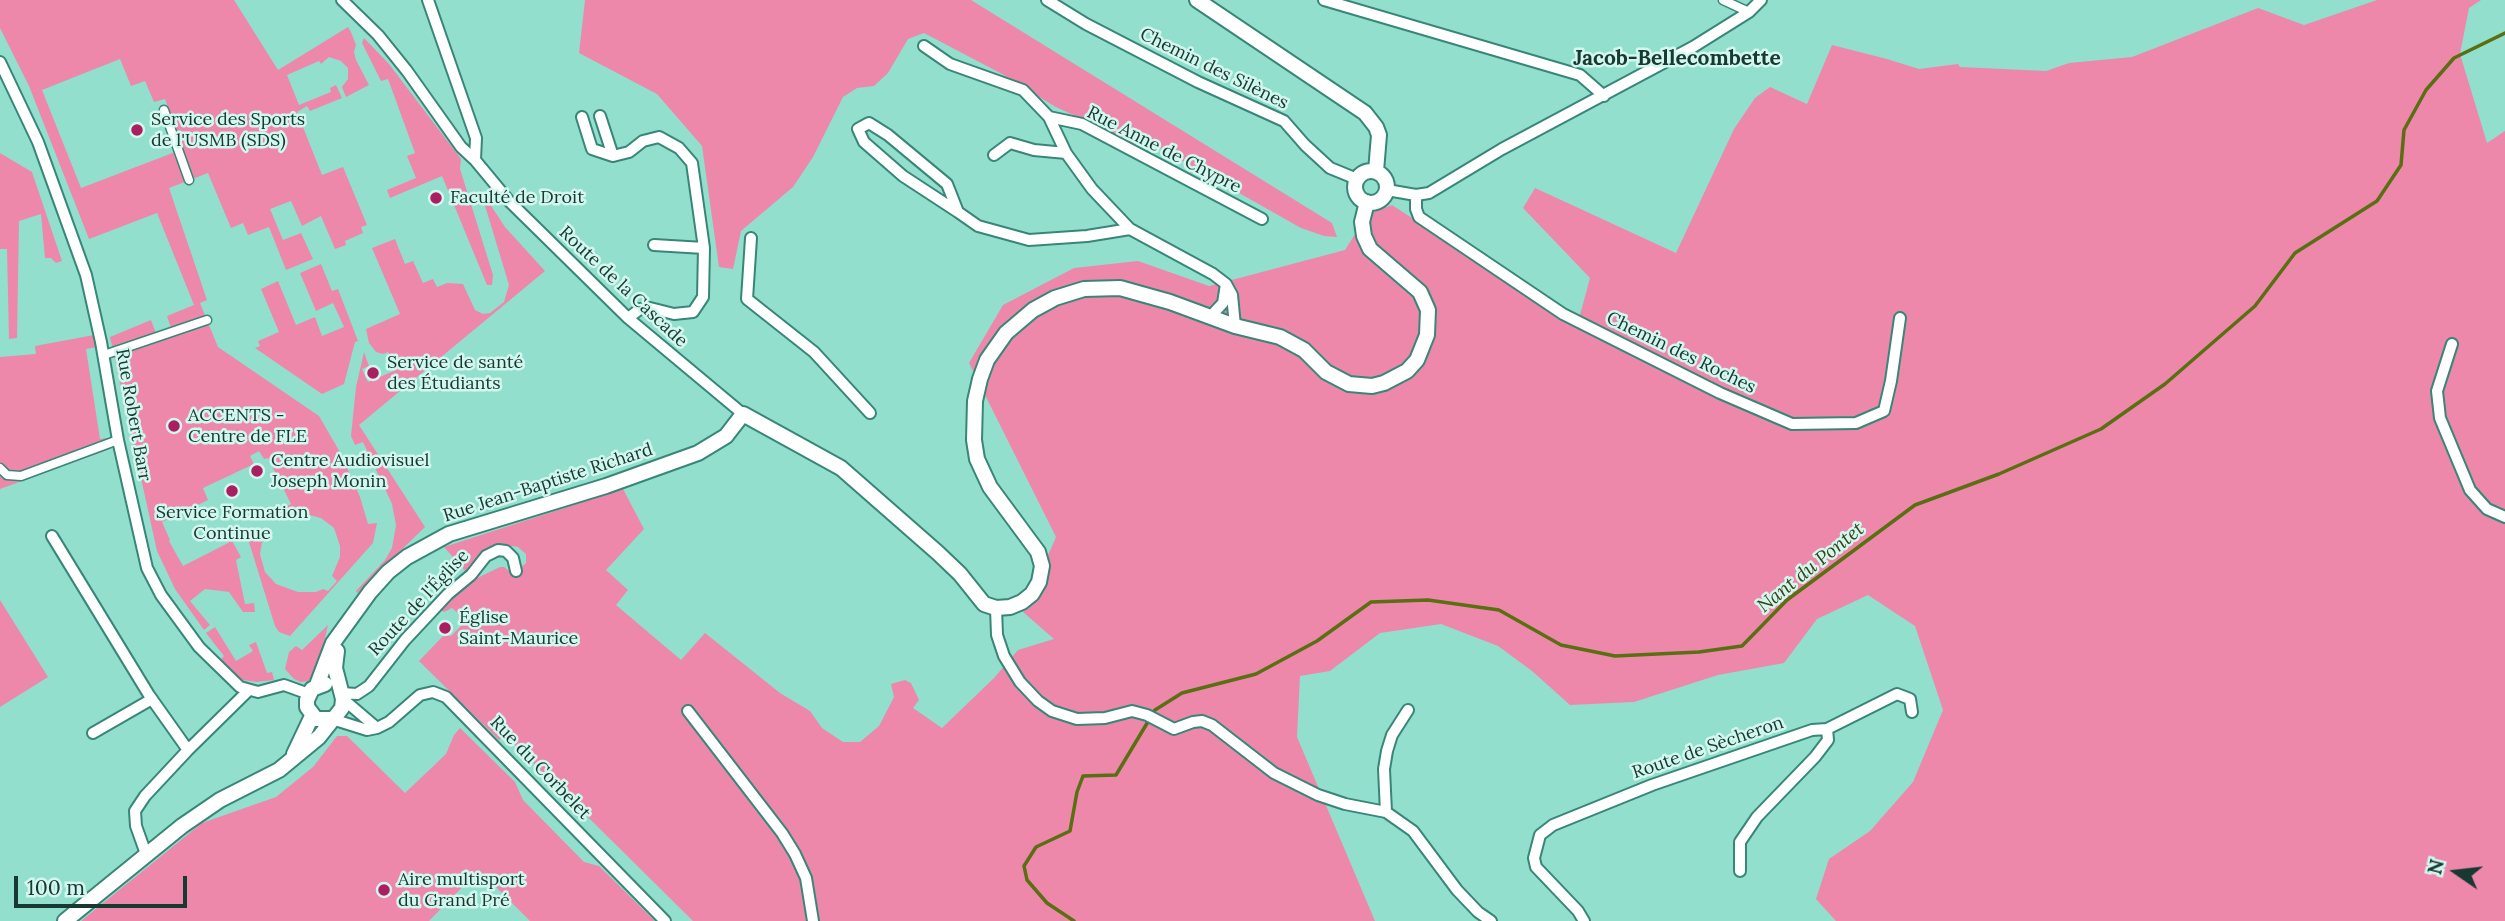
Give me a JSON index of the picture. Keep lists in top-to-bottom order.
{
  "streets": {
    "street": [
      "Chemin des Silènes",
      "Rue Anne de Chypre",
      "Route de la Cascade",
      "Chemin des Roches",
      "Rue Robert Barr",
      "Rue Jean-Baptiste Richard",
      "Route de l'Église",
      "Route de Sècheron",
      "Rue du Corbelet"
    ]
  },
  "crossings": [
    ["Route de la Cascade", "Rue Jean-Baptiste Richard"],
    ["Rue Jean-Baptiste Richard", "Route de l'Église"]
  ],
  "districts": ["Jacob-Bellecombette"],
  "water": ["Nant du Pontet"],
  "places": [
    "Service des Sports de l'USMB (SDS)",
    "Faculté de Droit",
    "Service de santé des Étudiants",
    "ACCENTS - Centre de FLE",
    "Centre Audiovisuel Joseph Monin",
    "Service Formation Continue",
    "Église Saint-Maurice",
    "Aire multisport du Grand Pré"
  ],
  "scale_bar": "100 m",
  "north": "left"
}
